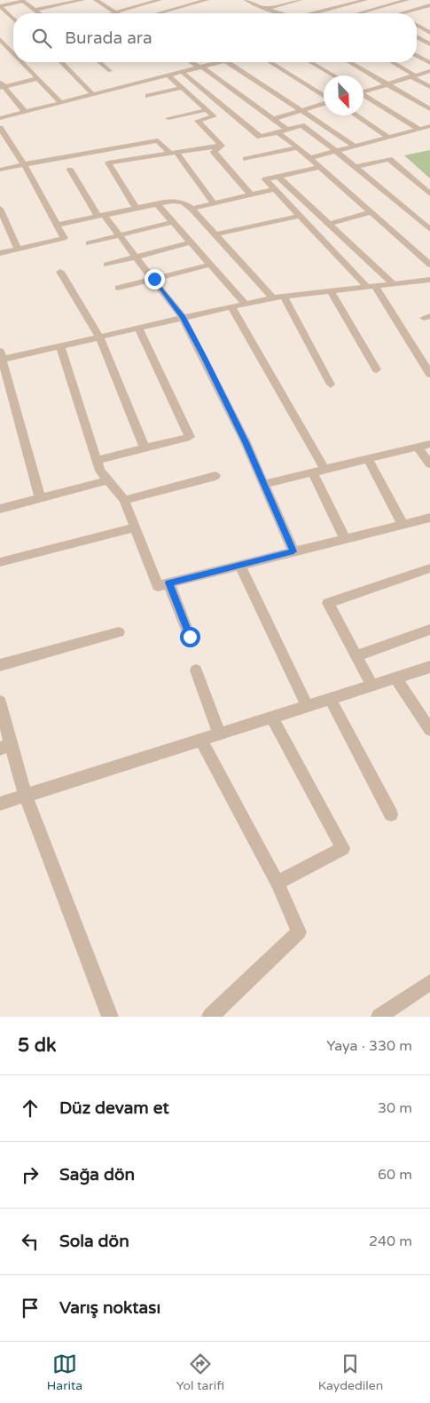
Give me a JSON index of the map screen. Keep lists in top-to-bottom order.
{
  "north": "bottom right",
  "page": {
    "search": "Burada ara",
    "heading": ["5 dk", "Yaya · 330 m"],
    "list": [
      ["Düz devam et", "30 m"],
      ["Sağa dön", "60 m"],
      ["Sola dön", "240 m"],
      "Varış noktası"
    ],
    "nav": ["Harita", "Yol tarifi", "Kaydedilen"]
  }
}
